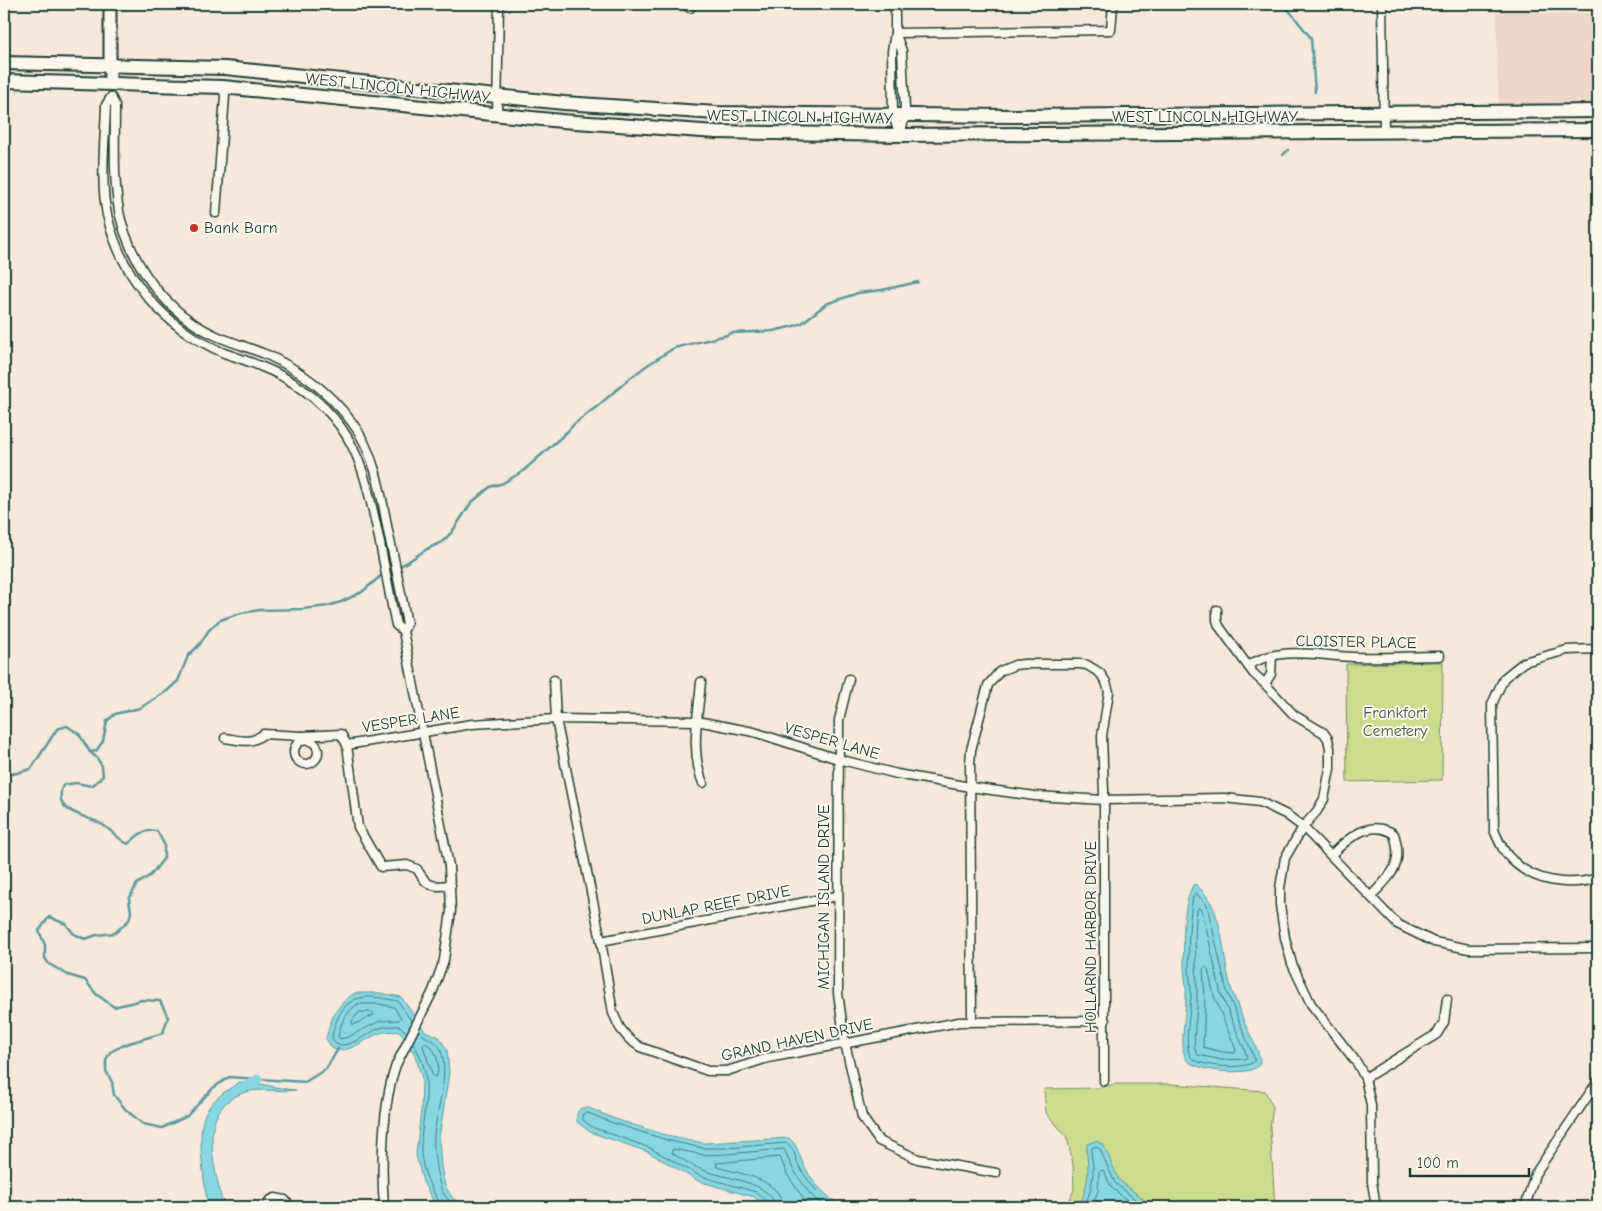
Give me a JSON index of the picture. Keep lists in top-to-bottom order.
{
  "streets": {
    "main road": ["WEST LINCOLN HIGHWAY"],
    "street": [
      "CLOISTER PLACE",
      "VESPER LANE",
      "MICHIGAN ISLAND DRIVE",
      "DUNLAP REEF DRIVE",
      "HOLLARND HARBOR DRIVE",
      "GRAND HAVEN DRIVE"
    ]
  },
  "crossings": [
    ["VESPER LANE", "MICHIGAN ISLAND DRIVE"],
    ["VESPER LANE", "HOLLARND HARBOR DRIVE"],
    ["VESPER LANE", "GRAND HAVEN DRIVE"],
    ["MICHIGAN ISLAND DRIVE", "DUNLAP REEF DRIVE"],
    ["MICHIGAN ISLAND DRIVE", "GRAND HAVEN DRIVE"],
    ["DUNLAP REEF DRIVE", "GRAND HAVEN DRIVE"],
    ["HOLLARND HARBOR DRIVE", "GRAND HAVEN DRIVE"]
  ],
  "parks": ["Frankfort Cemetery"],
  "places": ["Bank Barn"],
  "scale_bar": "100 m"
}
